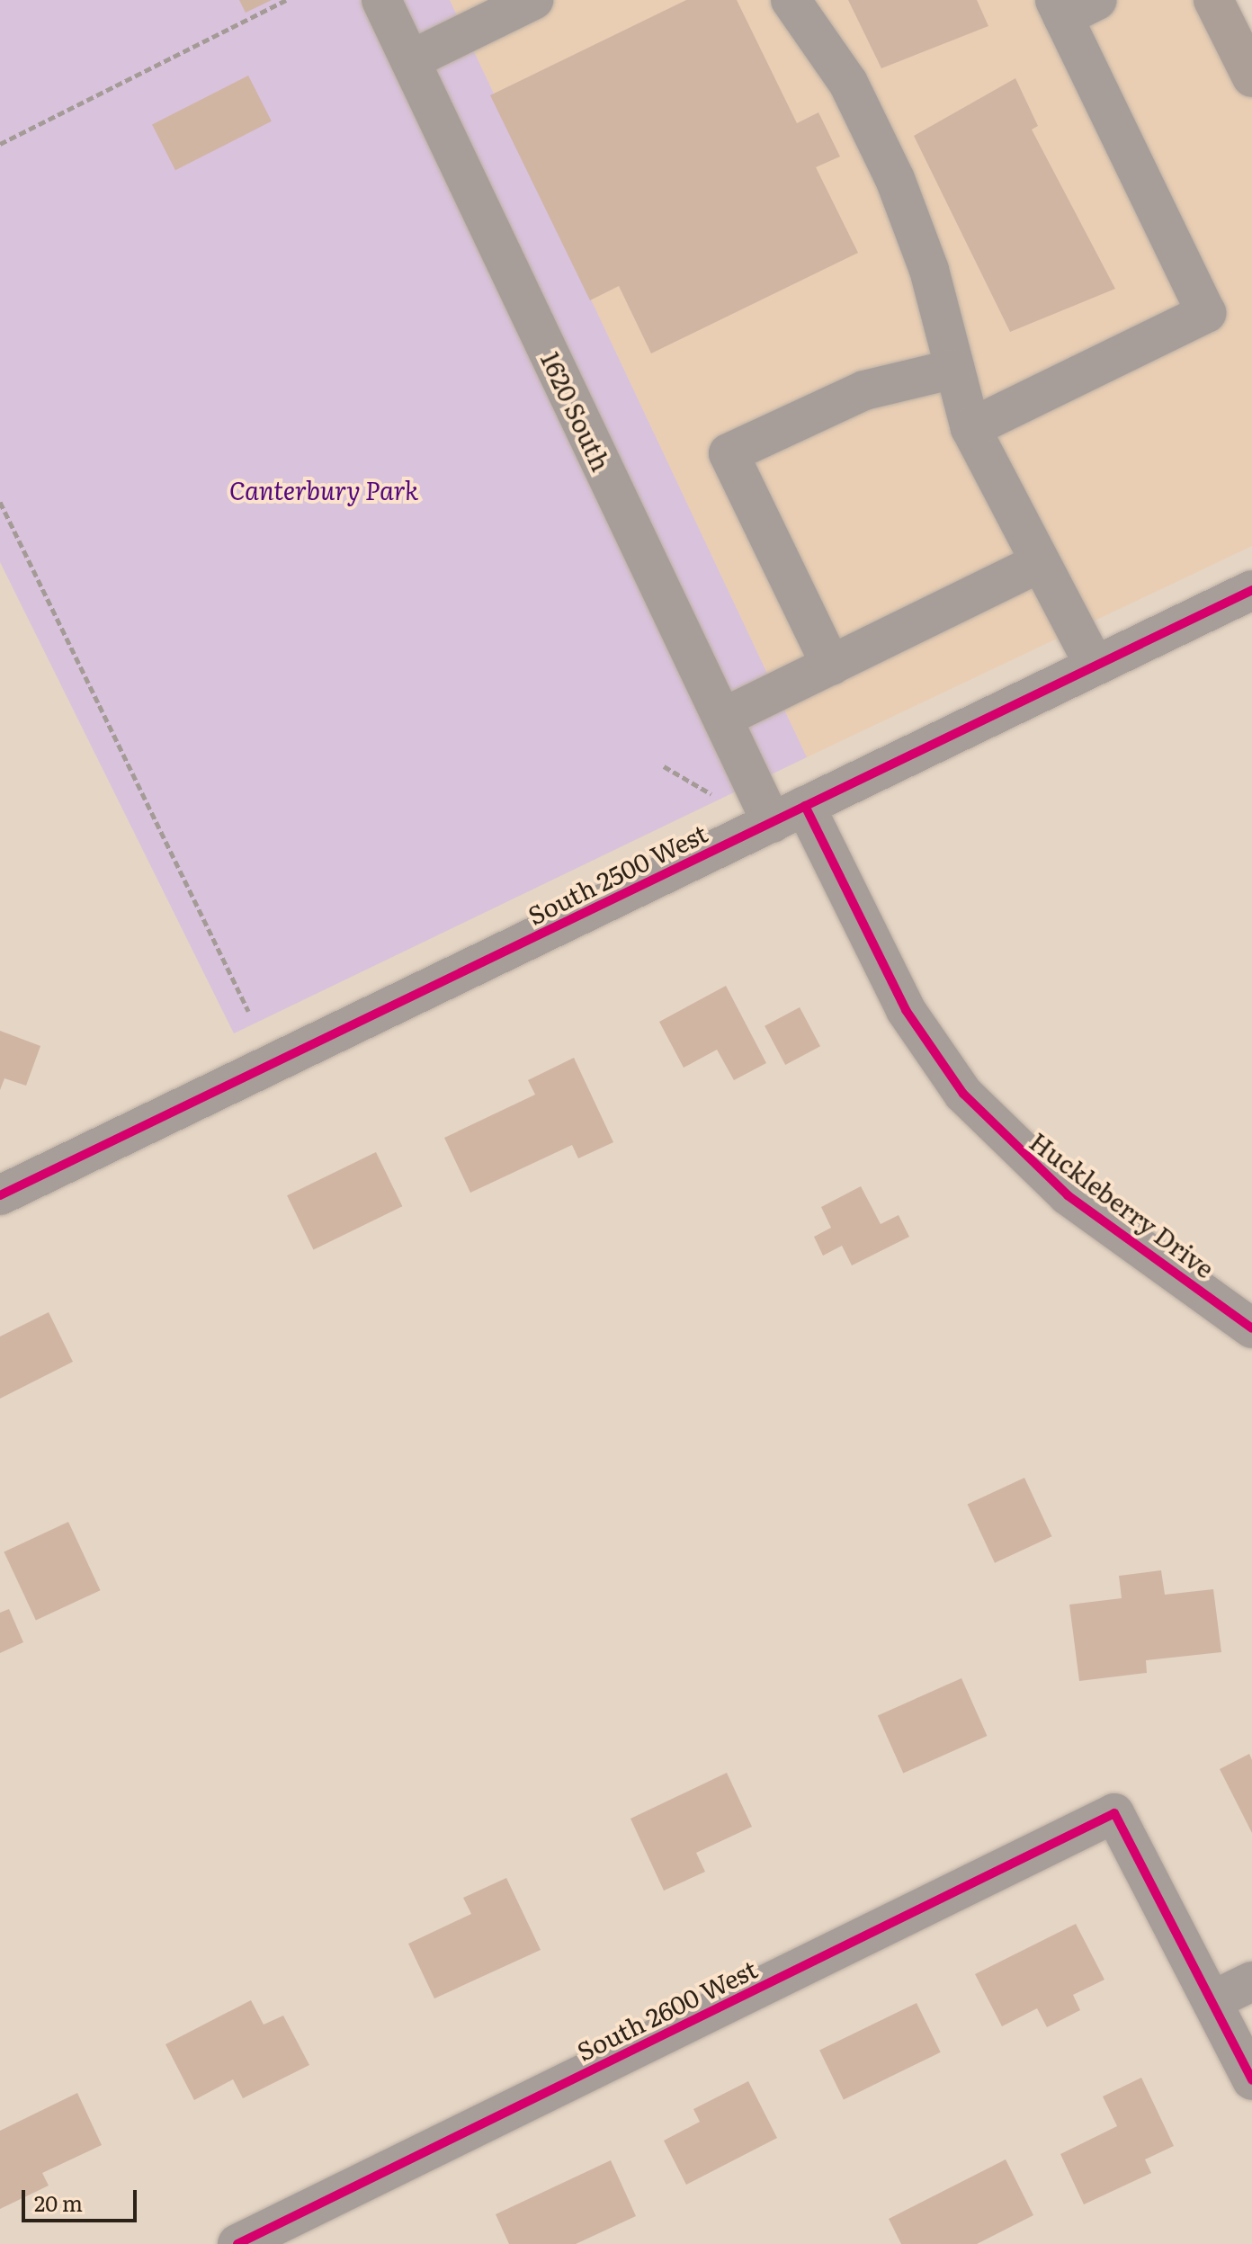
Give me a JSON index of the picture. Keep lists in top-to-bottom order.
{
  "streets": {
    "street": [
      "1620 South",
      "South 2500 West",
      "Huckleberry Drive",
      "South 2600 West"
    ]
  },
  "crossings": [
    ["1620 South", "South 2500 West"],
    ["1620 South", "Huckleberry Drive"],
    ["South 2500 West", "Huckleberry Drive"]
  ],
  "parks": ["Canterbury Park"],
  "scale_bar": "20 m"
}
